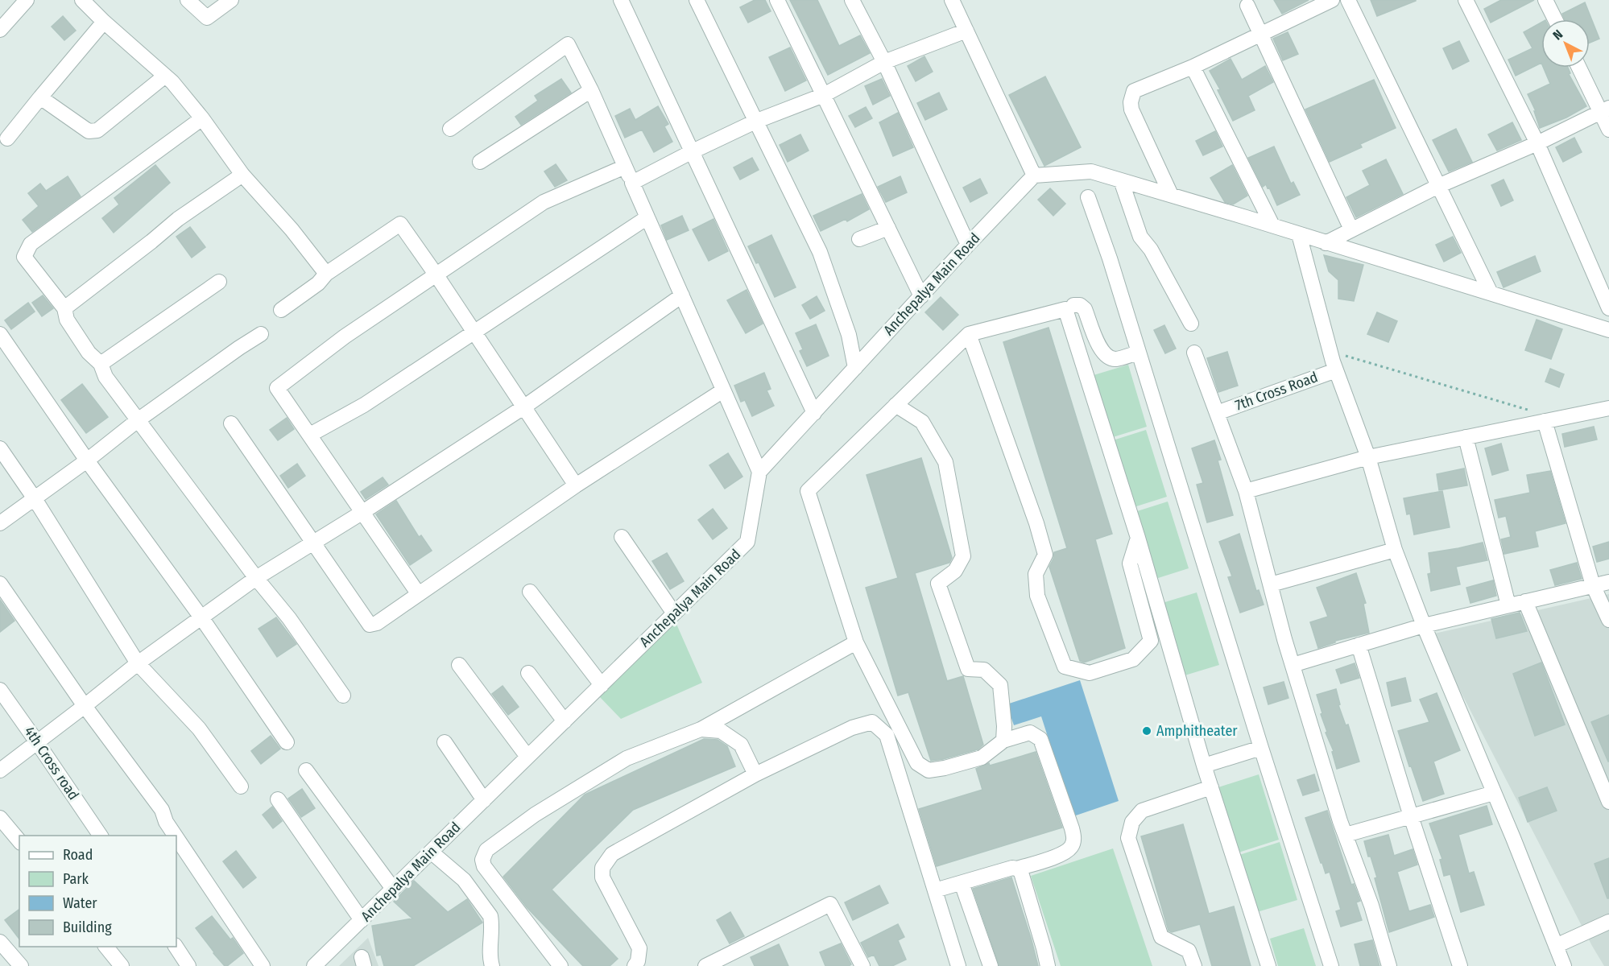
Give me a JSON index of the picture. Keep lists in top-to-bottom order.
{
  "streets": {
    "street": ["Anchepalya Main Road", "7th Cross Road", "4th Cross road"]
  },
  "places": ["Amphitheater"],
  "legend": [
    "Road",
    "Park",
    "Water",
    "Building"
  ],
  "north": "top left"
}
